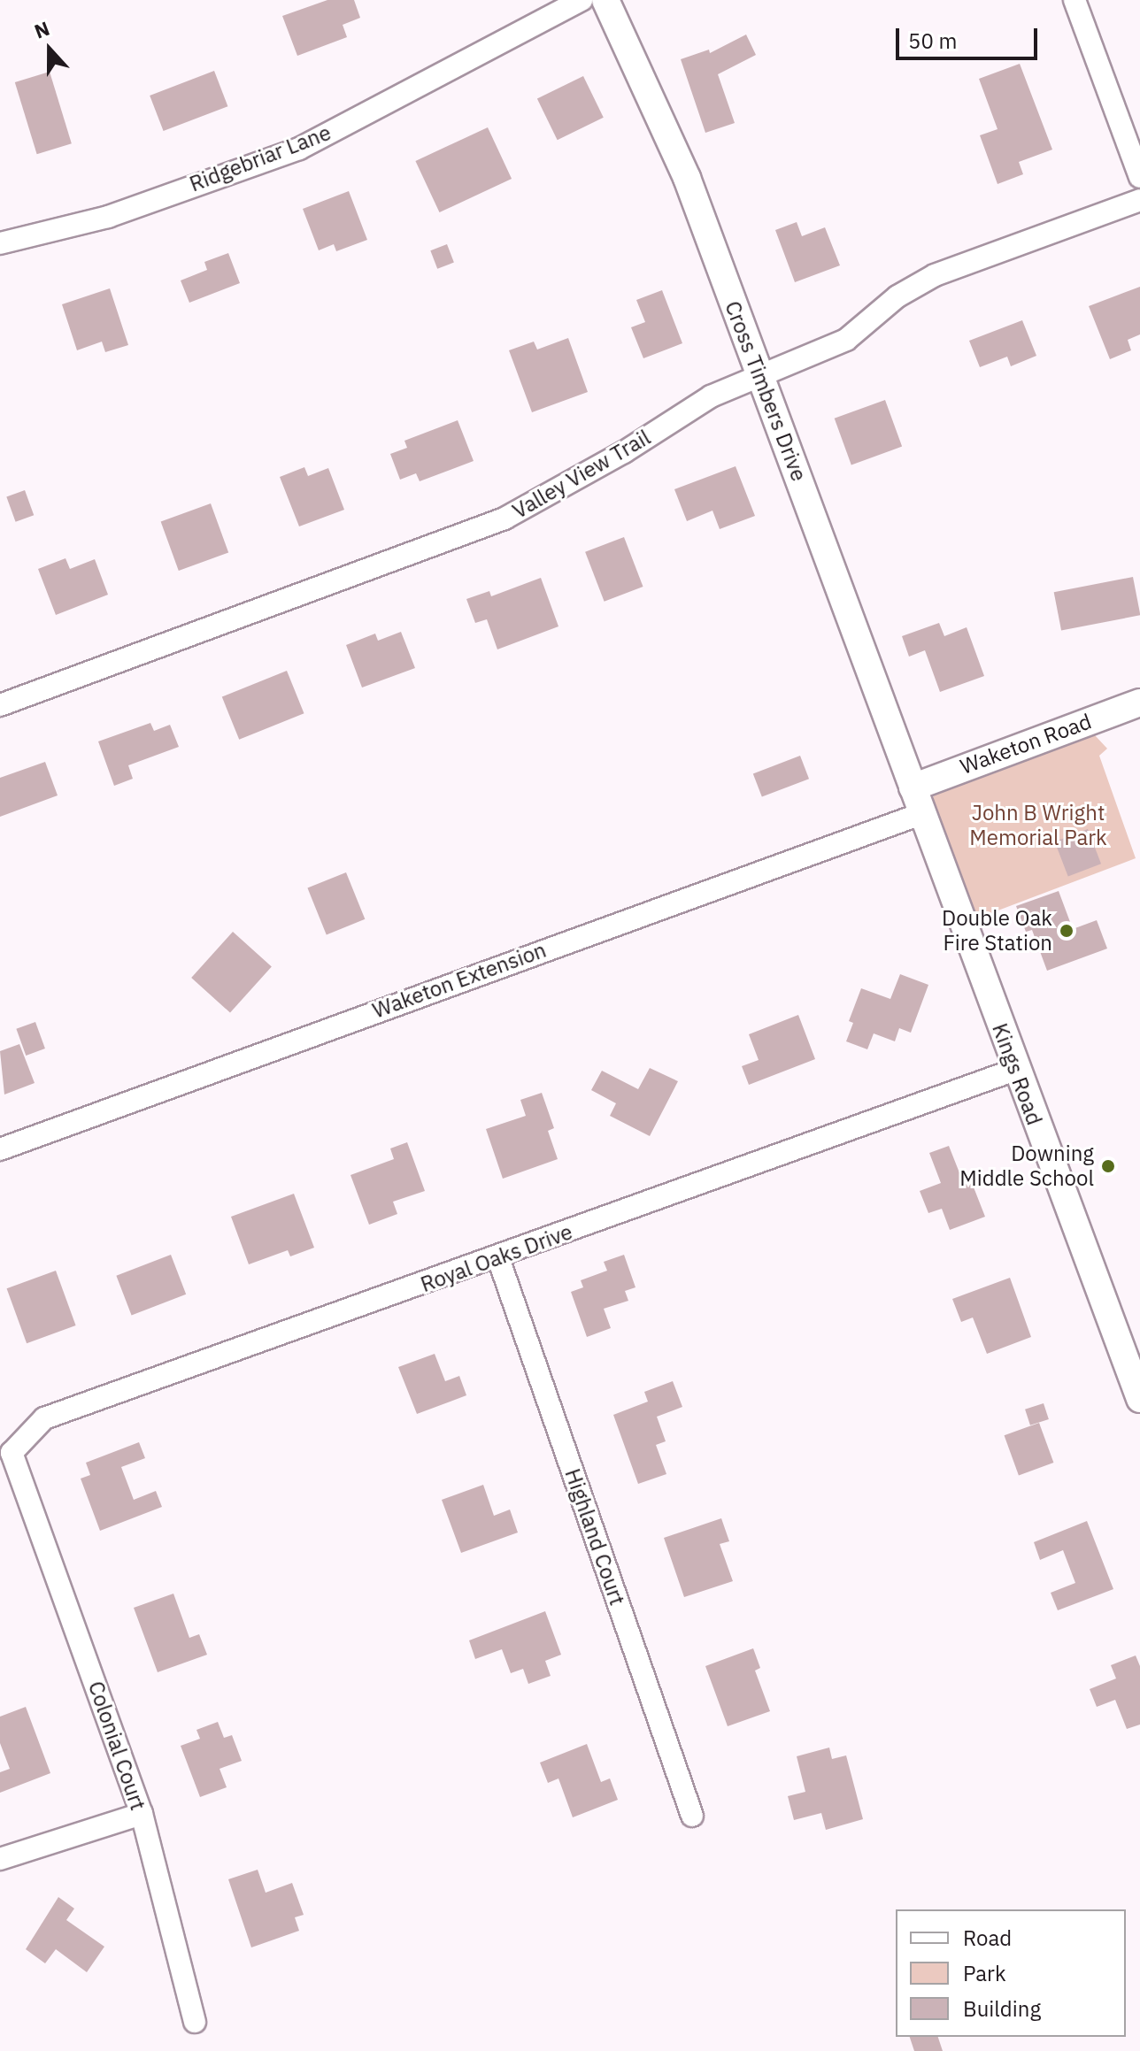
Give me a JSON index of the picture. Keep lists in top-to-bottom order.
{
  "streets": {
    "street": [
      "Ridgebriar Lane",
      "Cross Timbers Drive",
      "Valley View Trail",
      "Waketon Road",
      "Waketon Extension",
      "Kings Road",
      "Royal Oaks Drive",
      "Highland Court",
      "Colonial Court"
    ]
  },
  "crossings": [
    ["Cross Timbers Drive", "Valley View Trail"],
    ["Cross Timbers Drive", "Waketon Road"],
    ["Cross Timbers Drive", "Kings Road"],
    ["Waketon Road", "Kings Road"],
    ["Waketon Extension", "Kings Road"],
    ["Kings Road", "Royal Oaks Drive"],
    ["Royal Oaks Drive", "Highland Court"],
    ["Royal Oaks Drive", "Colonial Court"]
  ],
  "parks": ["John B Wright Memorial Park"],
  "places": ["Double Oak Fire Station", "Downing Middle School"],
  "legend": ["Road", "Park", "Building"],
  "scale_bar": "50 m",
  "north": "top"
}
